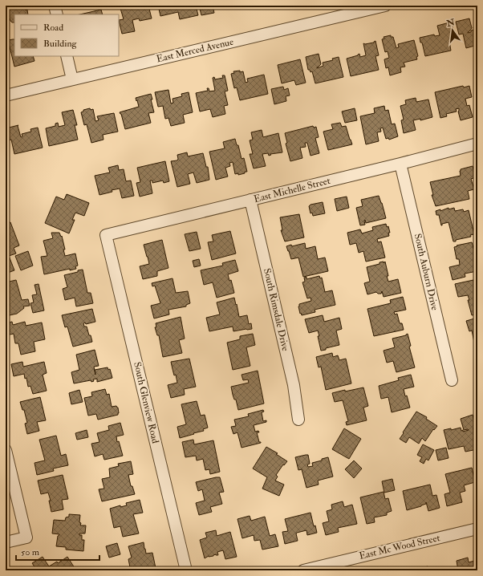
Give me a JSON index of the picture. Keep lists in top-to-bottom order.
{
  "streets": {
    "street": [
      "East Merced Avenue",
      "East Michelle Street",
      "South Auburn Drive",
      "South Rimsdale Drive",
      "South Glenview Road",
      "East Mc Wood Street"
    ]
  },
  "crossings": [
    ["East Michelle Street", "South Auburn Drive"],
    ["East Michelle Street", "South Rimsdale Drive"],
    ["East Michelle Street", "South Glenview Road"]
  ],
  "legend": ["Road", "Building"],
  "scale_bar": "50 m",
  "north": "top"
}
